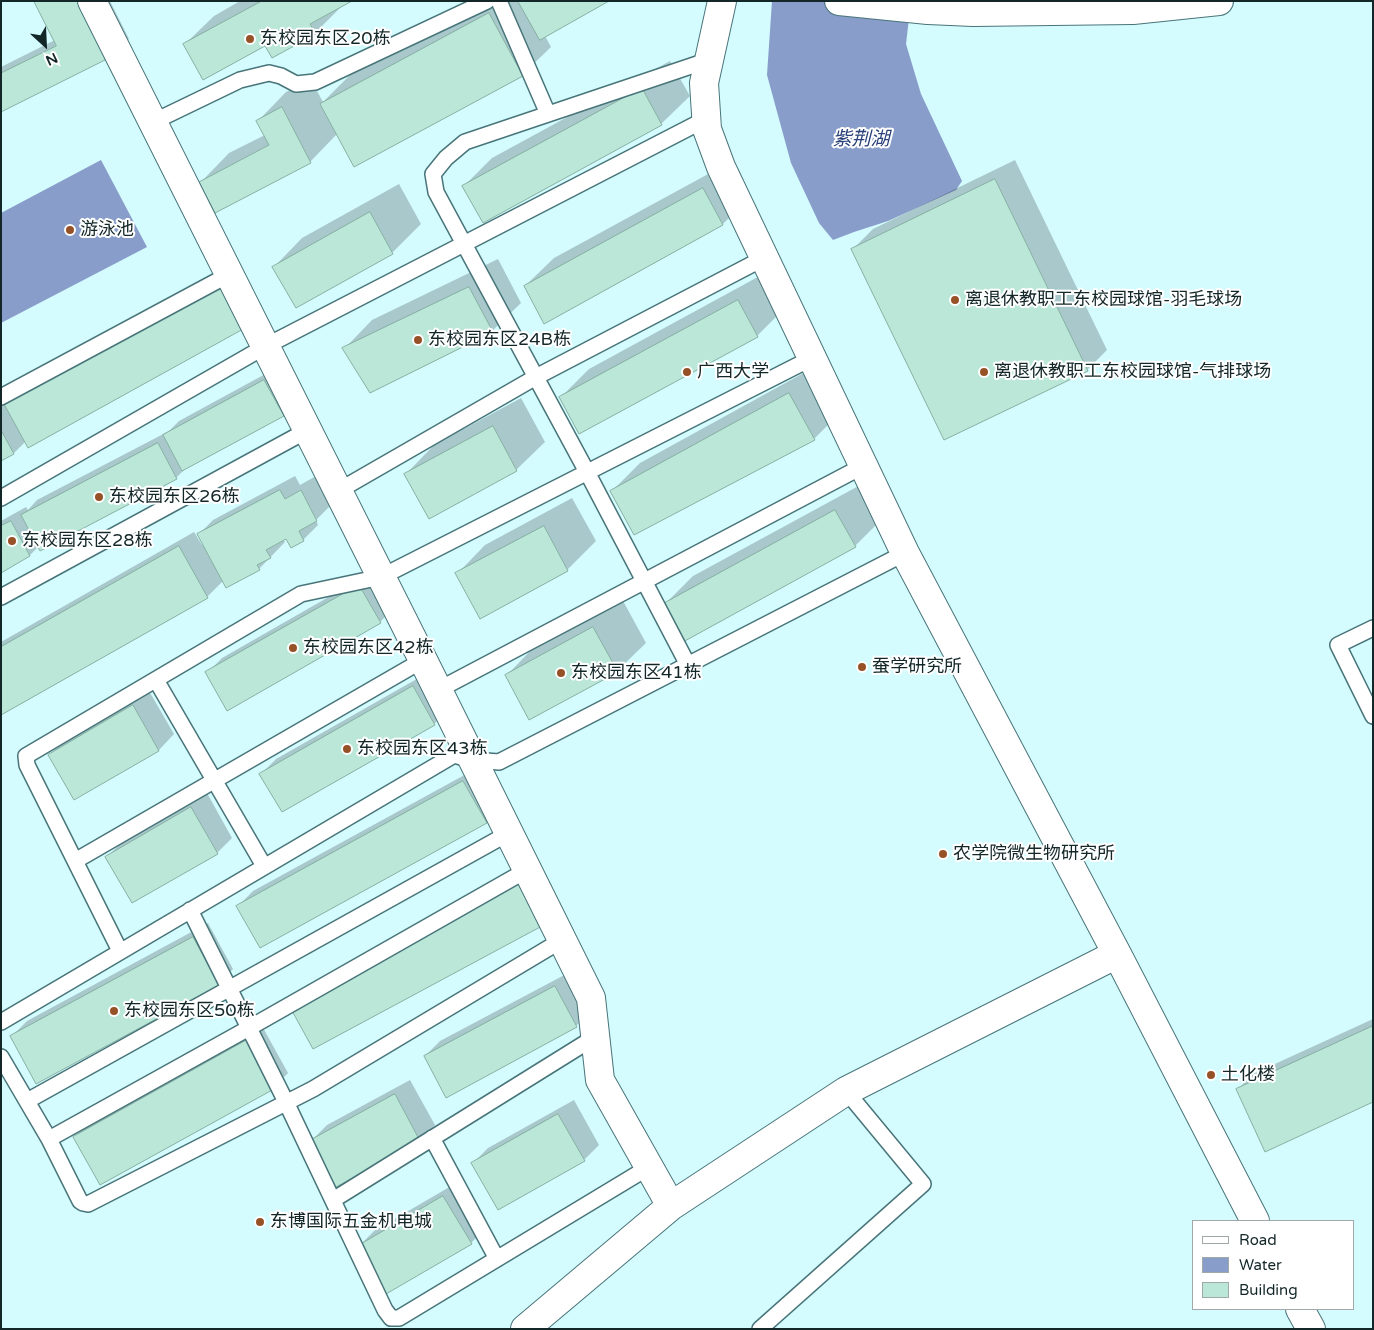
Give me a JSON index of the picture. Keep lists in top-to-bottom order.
{
  "water": ["紫荆湖"],
  "places": [
    "东校园东区20栋",
    "游泳池",
    "离退休教职工东校园球馆-羽毛球场",
    "东校园东区24B栋",
    "广西大学",
    "离退休教职工东校园球馆-气排球场",
    "东校园东区26栋",
    "东校园东区28栋",
    "东校园东区42栋",
    "蚕学研究所",
    "东校园东区41栋",
    "东校园东区43栋",
    "农学院微生物研究所",
    "东校园东区50栋",
    "土化楼",
    "东博国际五金机电城"
  ],
  "legend": ["Road", "Water", "Building"],
  "north": "bottom right"
}
